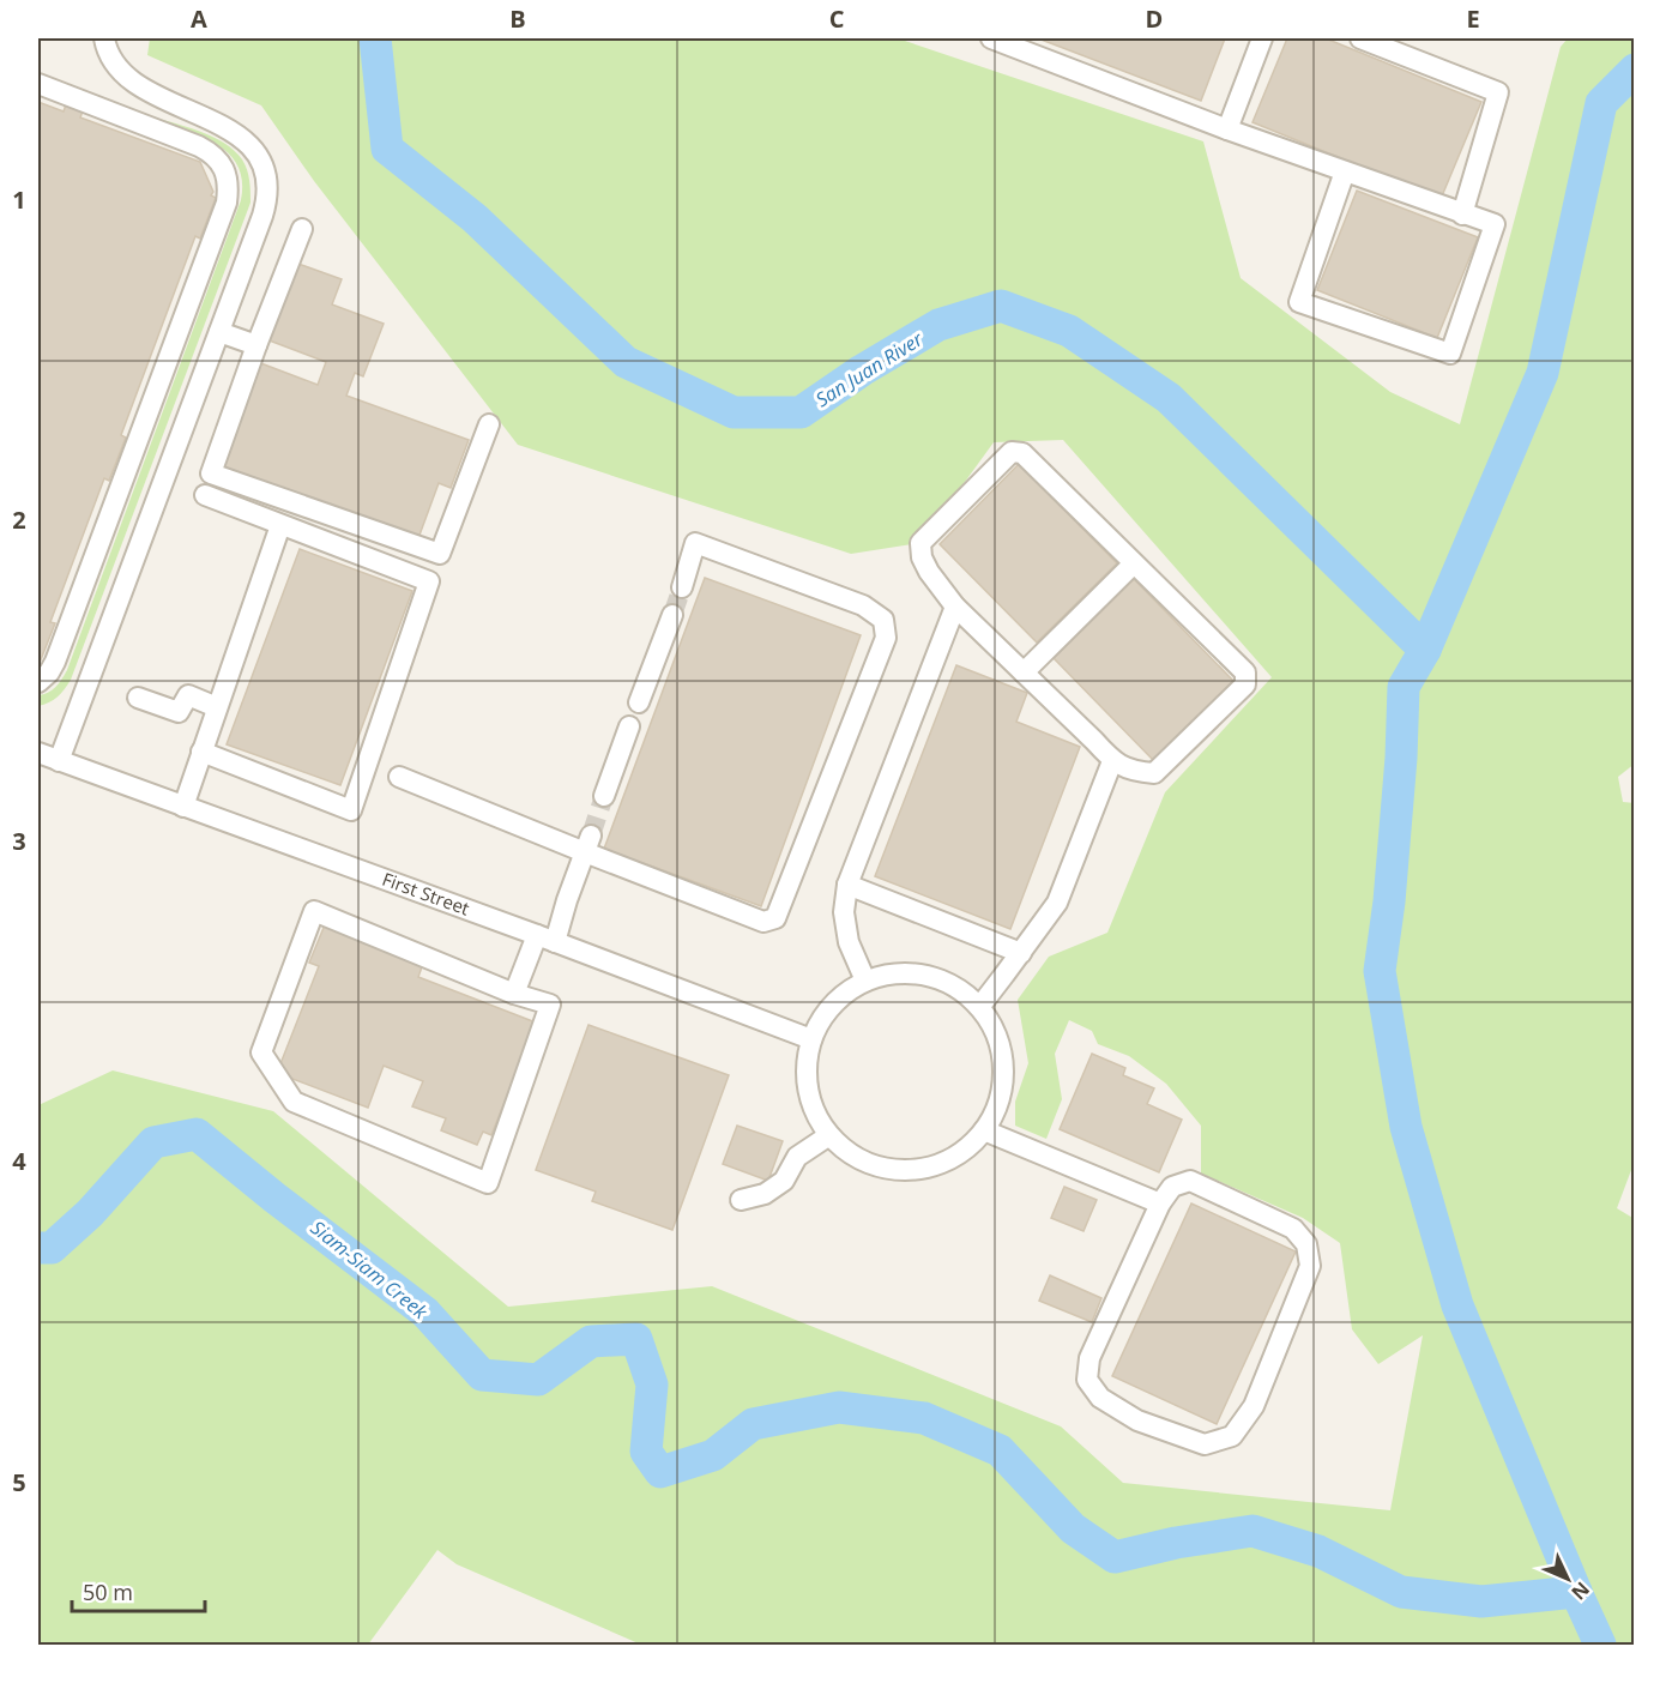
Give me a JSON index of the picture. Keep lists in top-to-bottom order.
{
  "streets": {
    "street": ["First Street"]
  },
  "water": ["San Juan River", "Siam-Siam Creek"],
  "scale_bar": "50 m",
  "north": "bottom right",
  "grid": {
    "columns": [
      "A",
      "B",
      "C",
      "D",
      "E"
    ],
    "rows": [
      "1",
      "2",
      "3",
      "4",
      "5"
    ]
  }
}
